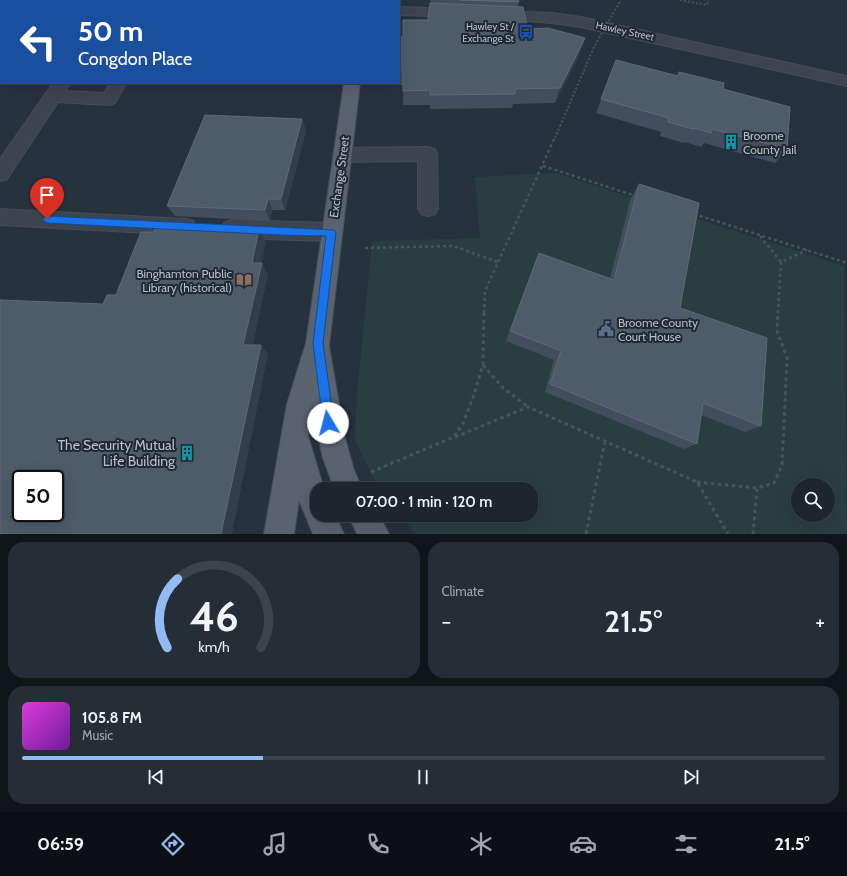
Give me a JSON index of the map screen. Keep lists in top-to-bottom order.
{
  "streets": {
    "main road": ["Exchange Street"],
    "street": ["Hawley Street"]
  },
  "places": {
    "bus stop": ["Hawley St / Exchange St"],
    "building": ["Broome County Jail", "The Security Mutual Life Building"],
    "library": ["Binghamton Public Library (historical)"],
    "public building": ["Broome County Court House"]
  },
  "page": {
    "turn": ["50 m", "Congdon Place"],
    "limit": "50",
    "trip": "07:00 · 1 min · 120 m",
    "tile": "Climate",
    "heat": ["−", "21.5°", "+"],
    "song": ["105.8 FM", "Music"],
    "tabs": ["06:59", "21.5°"],
    "gauge": ["46", "km/h"]
  }
}
